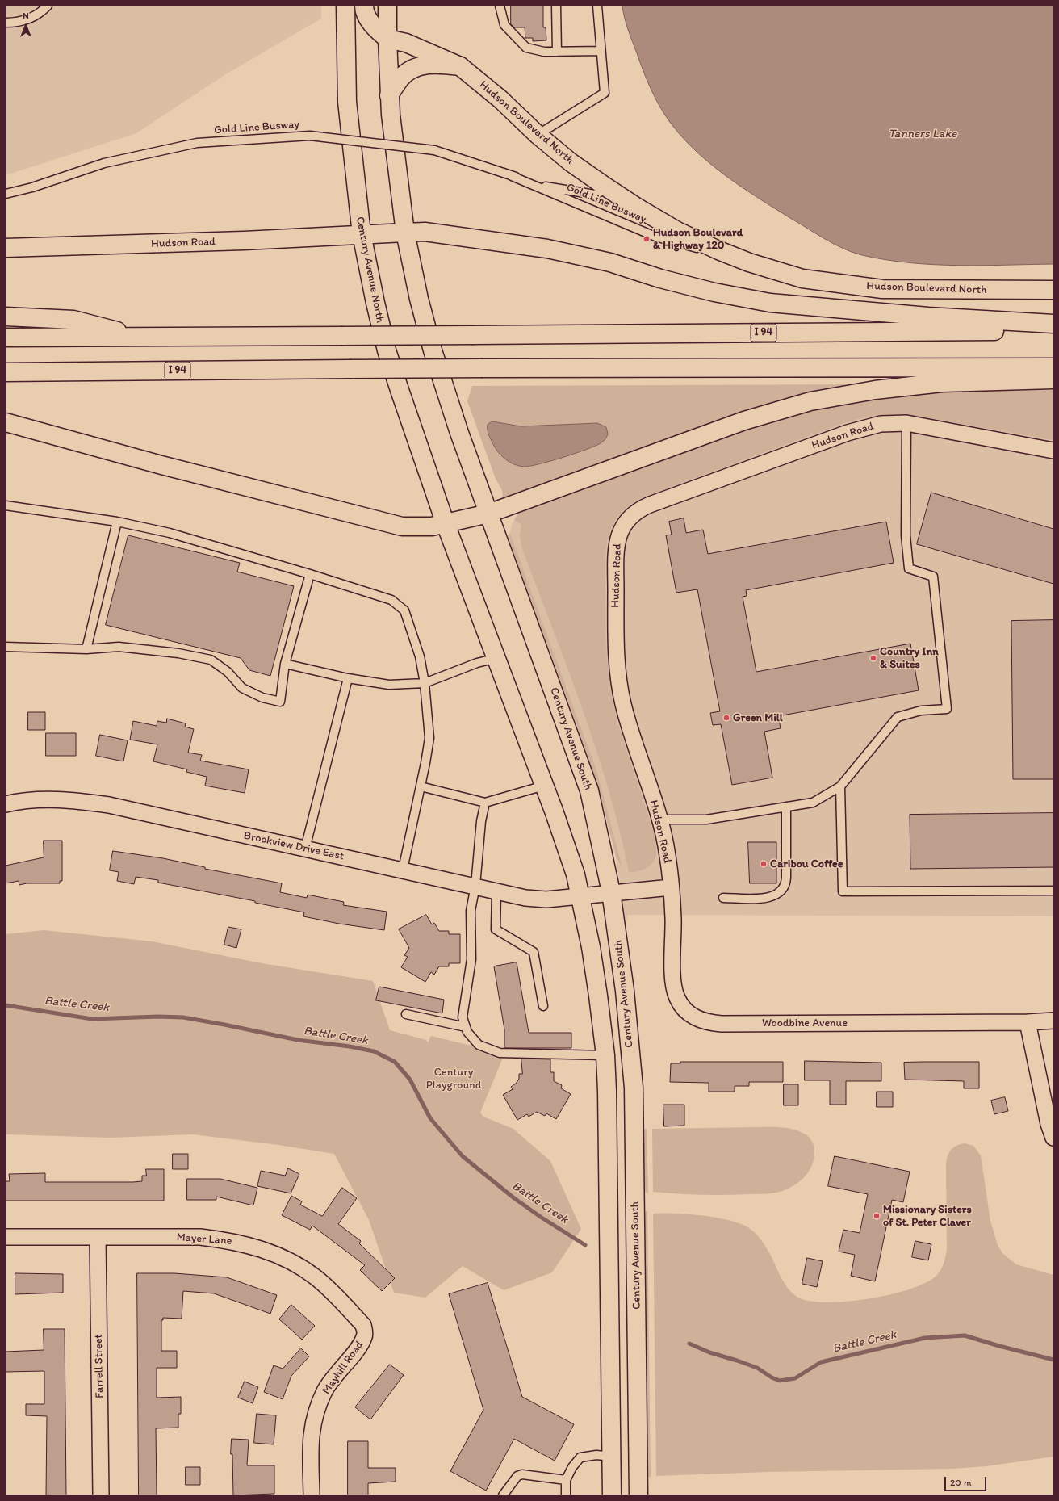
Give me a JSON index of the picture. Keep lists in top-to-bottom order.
{
  "streets": {
    "main road": [
      "Hudson Boulevard North",
      "Hudson Road",
      "Century Avenue North",
      "I 94",
      "Century Avenue South"
    ],
    "street": [
      "Brookview Drive East",
      "Woodbine Avenue",
      "Mayer Lane",
      "Farrell Street",
      "Mayhill Road"
    ],
    "lane": ["Gold Line Busway"]
  },
  "crossings": [
    ["Hudson Boulevard North", "Gold Line Busway"],
    ["Hudson Road", "Century Avenue North"],
    ["Hudson Road", "Woodbine Avenue"],
    ["Mayer Lane", "Farrell Street"],
    ["Mayer Lane", "Mayhill Road"]
  ],
  "water": ["Tanners Lake", "Battle Creek"],
  "parks": ["Century Playground"],
  "places": [
    "Hudson Boulevard & Highway 120",
    "Country Inn & Suites",
    "Green Mill",
    "Caribou Coffee",
    "Missionary Sisters of St. Peter Claver"
  ],
  "scale_bar": "20 m",
  "north": "top"
}
